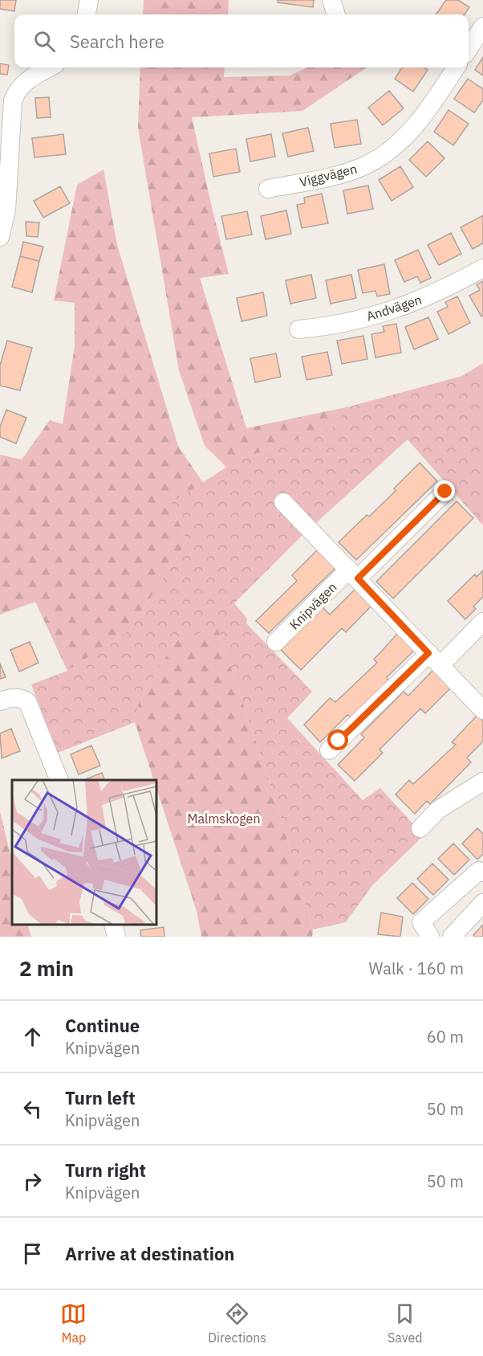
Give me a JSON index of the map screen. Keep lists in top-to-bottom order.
{
  "streets": {
    "street": ["Viggvägen", "Andvägen", "Knipvägen"]
  },
  "parks": ["Malmskogen"],
  "page": {
    "search": "Search here",
    "heading": ["2 min", "Walk · 160 m"],
    "list": [
      ["Continue", "Knipvägen", "60 m"],
      ["Turn left", "Knipvägen", "50 m"],
      ["Turn right", "Knipvägen", "50 m"],
      "Arrive at destination"
    ],
    "nav": ["Map", "Directions", "Saved"]
  }
}
